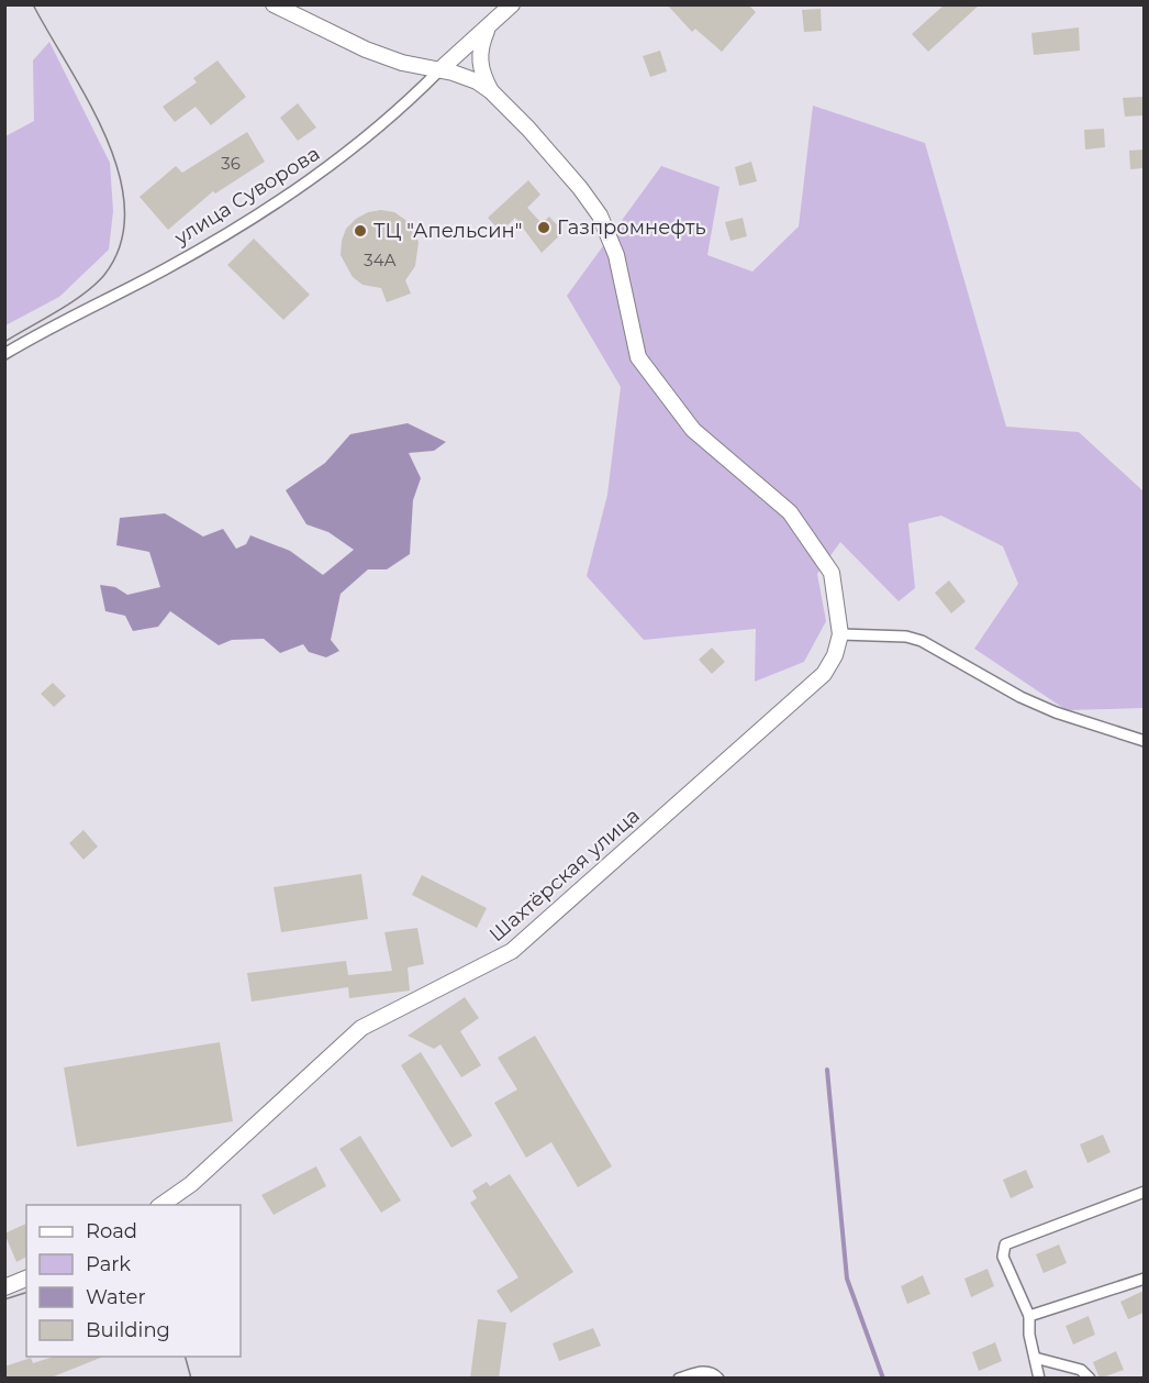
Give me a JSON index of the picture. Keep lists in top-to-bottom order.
{
  "streets": {
    "main road": ["улица Суворова", "Шахтёрская улица"]
  },
  "places": ["Газпромнефть", "ТЦ \"Апельсин\""],
  "house_numbers": ["36", "34А"],
  "legend": [
    "Road",
    "Park",
    "Water",
    "Building"
  ]
}
